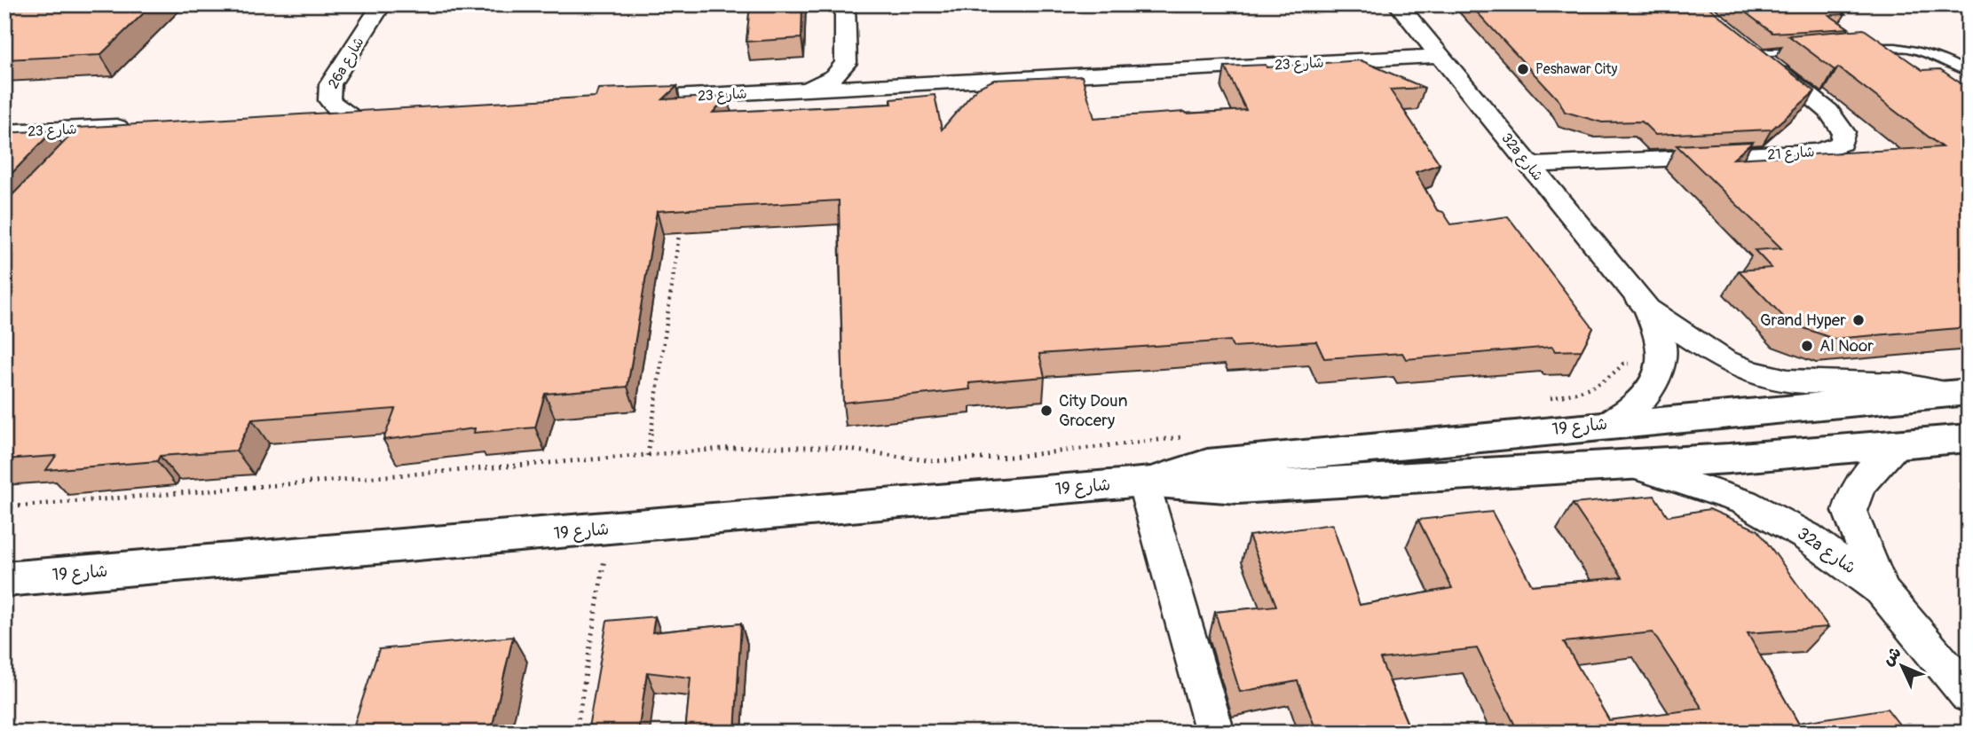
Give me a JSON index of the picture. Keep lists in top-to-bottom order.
{
  "streets": {
    "street": [
      "26a شارع",
      "شارع 23",
      "شارع 21",
      "32a شارع",
      "شارع 19"
    ]
  },
  "crossings": [
    ["شارع 23", "32a شارع"],
    ["شارع 21", "32a شارع"],
    ["32a شارع", "شارع 19"]
  ],
  "places": [
    "Peshawar City",
    "Grand Hyper",
    "Al Noor",
    "City Doun Grocery"
  ],
  "north": "top left"
}
